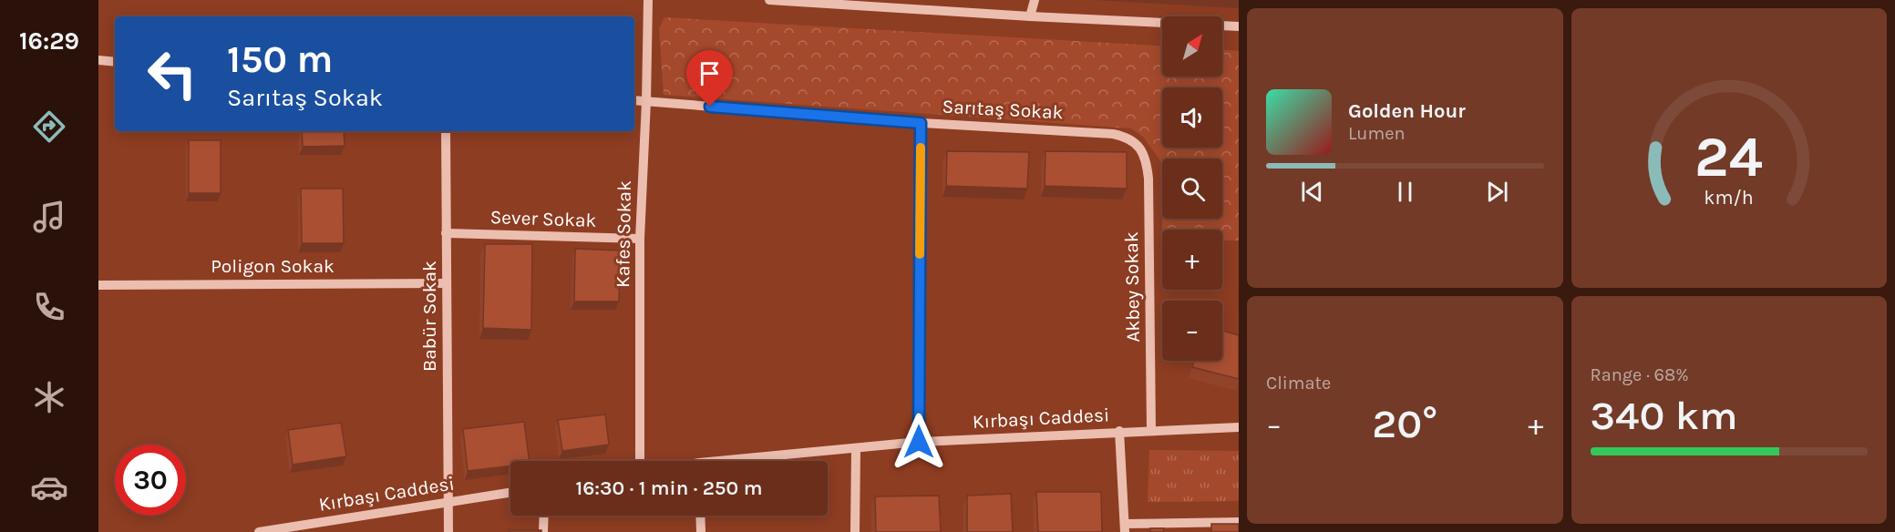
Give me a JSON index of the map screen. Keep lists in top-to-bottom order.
{
  "streets": {
    "street": [
      "Sarıtaş Sokak",
      "Sever Sokak",
      "Kafes Sokak",
      "Poligon Sokak",
      "Akbey Sokak",
      "Babür Sokak",
      "Kırbaşı Caddesi"
    ]
  },
  "crossings": [
    ["Sarıtaş Sokak", "Kafes Sokak"],
    ["Sarıtaş Sokak", "Akbey Sokak"],
    ["Sever Sokak", "Kafes Sokak"],
    ["Sever Sokak", "Babür Sokak"],
    ["Poligon Sokak", "Babür Sokak"],
    ["Akbey Sokak", "Kırbaşı Caddesi"],
    ["Babür Sokak", "Kırbaşı Caddesi"]
  ],
  "north": "top right",
  "page": {
    "tabs": "16:29",
    "map_buttons": ["+", "−"],
    "turn": ["150 m", "Sarıtaş Sokak"],
    "song": ["Golden Hour", "Lumen"],
    "tile": [
      "Climate",
      ["Range · 68%", "340 km"]
    ],
    "heat": ["−", "20°", "+"],
    "limit": "30",
    "trip": "16:30 · 1 min · 250 m",
    "gauge": ["24", "km/h"]
  }
}
